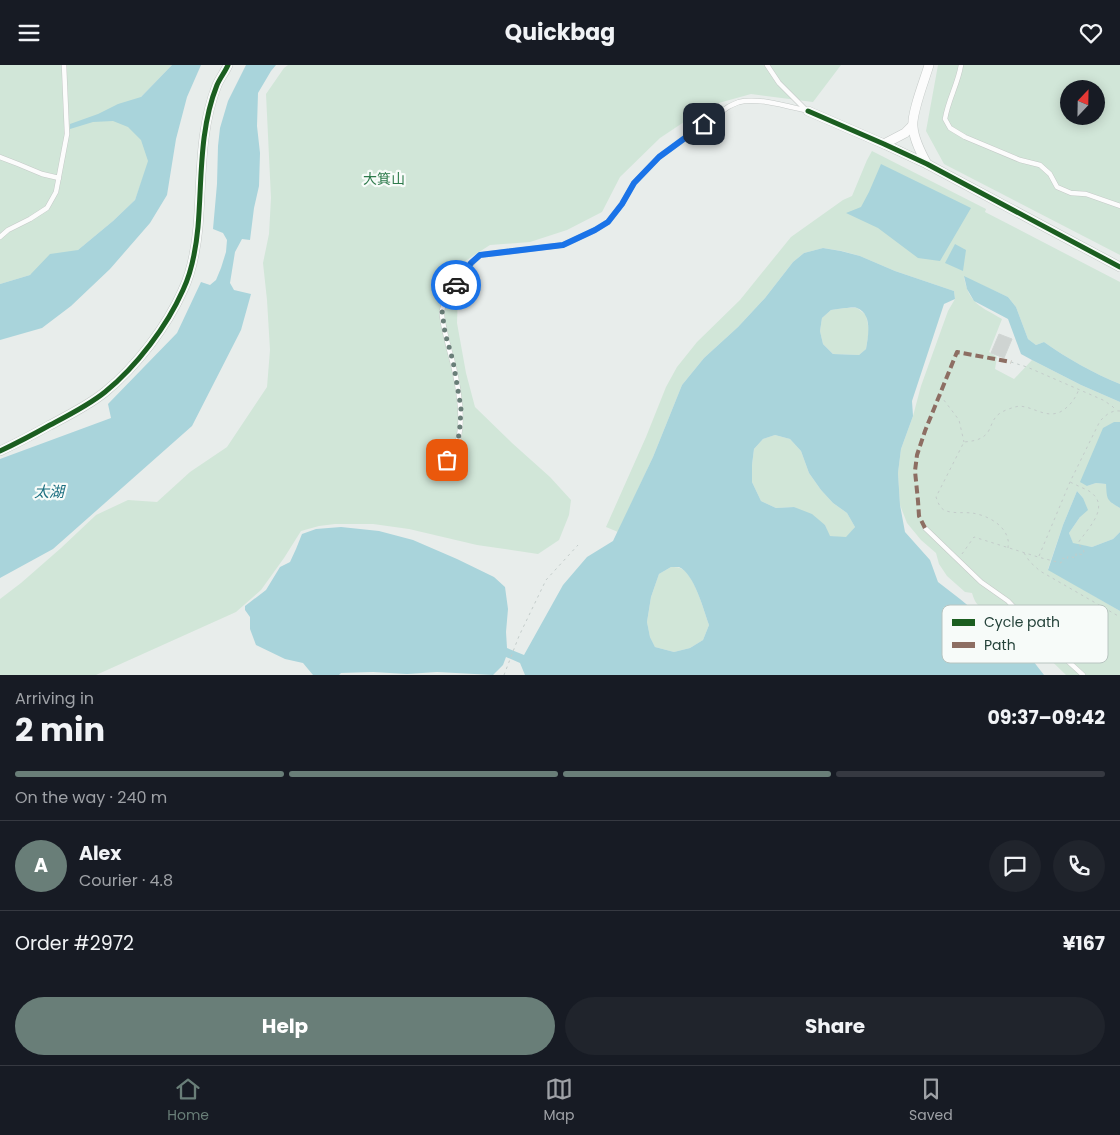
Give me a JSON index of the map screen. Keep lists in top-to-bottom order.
{
  "water": ["太湖"],
  "parks": ["大箕山"],
  "legend": ["Cycle path", "Path"],
  "north": "top",
  "page": {
    "header": "Quickbag",
    "heading": ["2 min", "Arriving in", "09:37–09:42"],
    "panel": [
      "Alex",
      "Courier · 4.8",
      "Order #2972",
      "¥167"
    ],
    "bar": "On the way · 240 m",
    "round": "A",
    "buttons": ["Help", "Share"],
    "tabs": ["Home", "Map", "Saved"]
  }
}
